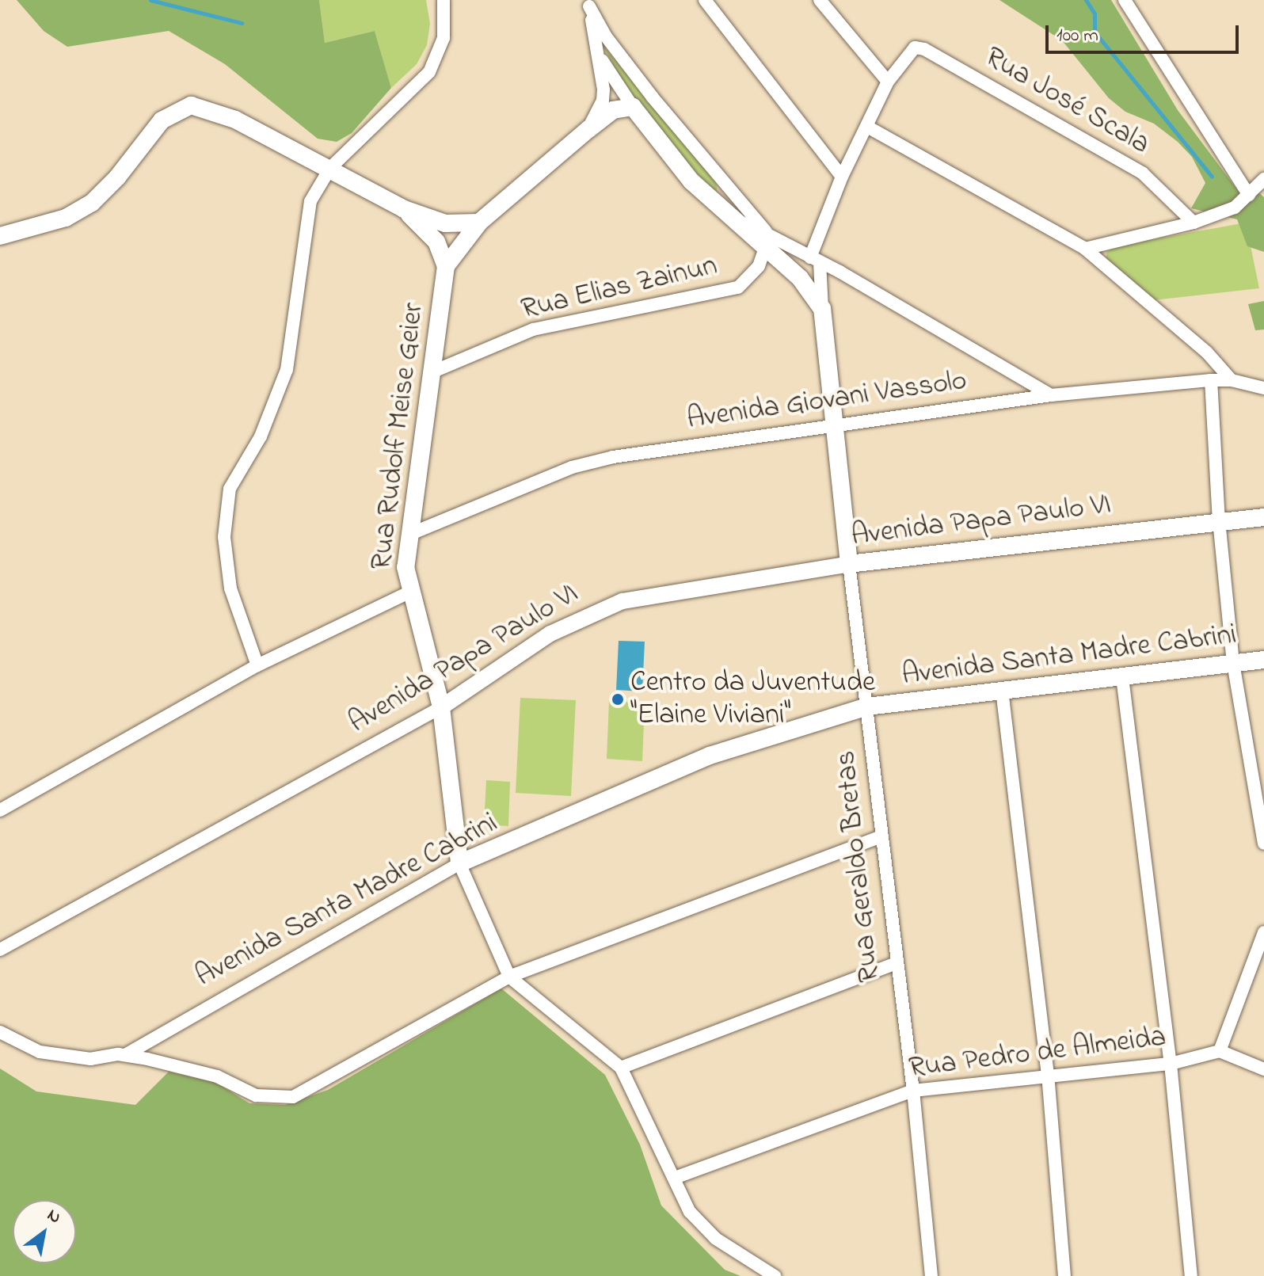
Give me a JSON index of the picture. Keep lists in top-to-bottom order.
{
  "streets": {
    "main road": [
      "Rua Rudolf Meise Geier",
      "Avenida Papa Paulo VI",
      "Avenida Santa Madre Cabrini",
      "Rua Geraldo Bretas"
    ],
    "street": [
      "Rua José Scala",
      "Rua Elias Zainun",
      "Avenida Giovani Vassolo",
      "Rua Pedro de Almeida"
    ]
  },
  "crossings": [
    ["Rua José Scala", "Rua Geraldo Bretas"],
    ["Rua Elias Zainun", "Rua Rudolf Meise Geier"],
    ["Avenida Giovani Vassolo", "Rua Rudolf Meise Geier"],
    ["Avenida Giovani Vassolo", "Rua Geraldo Bretas"],
    ["Rua Rudolf Meise Geier", "Avenida Papa Paulo VI"],
    ["Rua Rudolf Meise Geier", "Avenida Santa Madre Cabrini"],
    ["Avenida Papa Paulo VI", "Rua Geraldo Bretas"],
    ["Avenida Santa Madre Cabrini", "Rua Geraldo Bretas"],
    ["Rua Geraldo Bretas", "Rua Pedro de Almeida"]
  ],
  "places": ["Centro da Juventude \"Elaine Viviani\""],
  "scale_bar": "100 m",
  "north": "top right"
}
